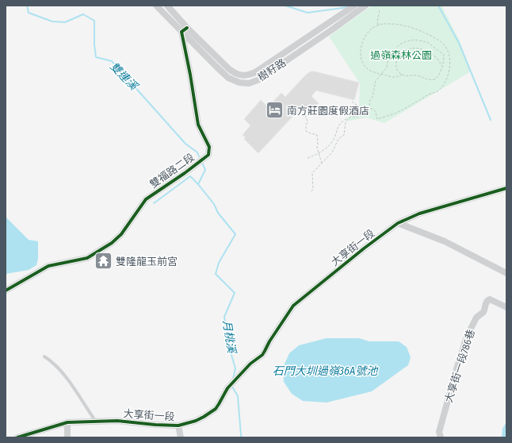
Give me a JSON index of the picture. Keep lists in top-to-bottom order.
{
  "streets": {
    "street": [
      "樹籽路",
      "雙福路二段",
      "大享街一段",
      "大享街一段786巷"
    ]
  },
  "crossings": [
    ["樹籽路", "雙福路二段"]
  ],
  "water": ["雙連溪", "月桃溪", "石門大圳過嶺36A號池"],
  "parks": ["過嶺森林公園"],
  "places": {
    "hotel": ["南方莊園度假酒店"],
    "temple": ["雙隆龍玉前宮"]
  }
}
